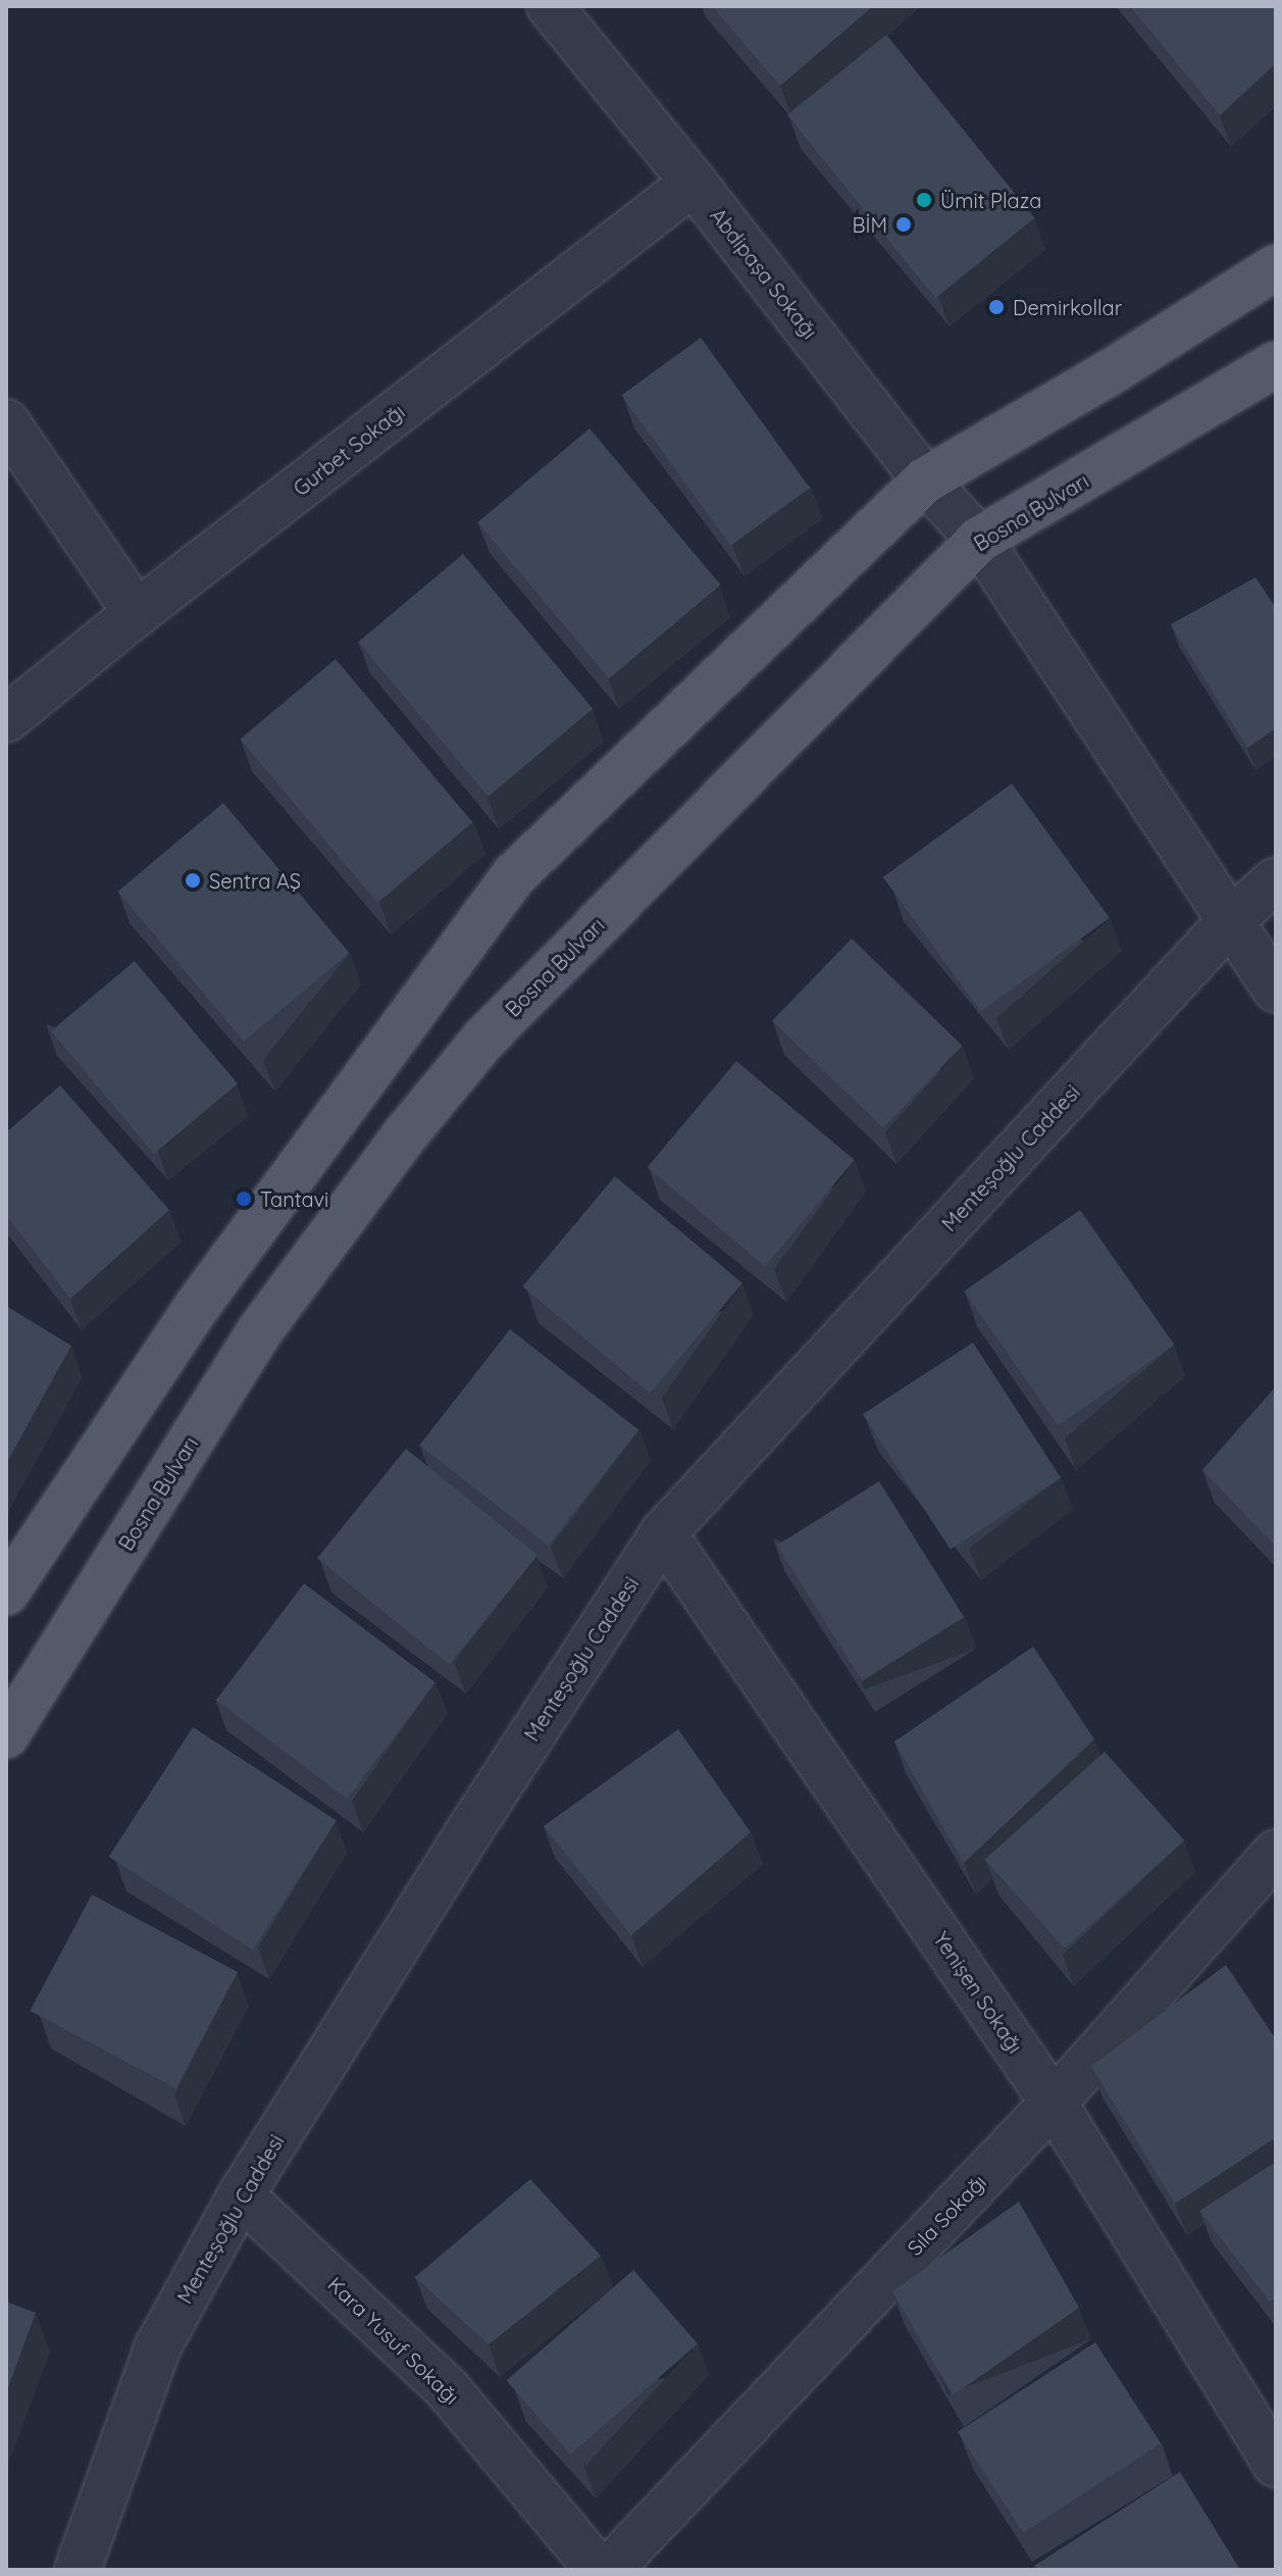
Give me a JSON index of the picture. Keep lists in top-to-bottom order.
{
  "streets": {
    "main road": ["Bosna Bulvarı"],
    "street": [
      "Abdipaşa Sokağı",
      "Gurbet Sokağı",
      "Menteşoğlu Caddesi",
      "Yenişen Sokağı",
      "Sıla Sokağı",
      "Kara Yusuf Sokağı"
    ]
  },
  "crossings": [
    ["Abdipaşa Sokağı", "Gurbet Sokağı"],
    ["Abdipaşa Sokağı", "Bosna Bulvarı"],
    ["Abdipaşa Sokağı", "Menteşoğlu Caddesi"],
    ["Menteşoğlu Caddesi", "Yenişen Sokağı"],
    ["Menteşoğlu Caddesi", "Kara Yusuf Sokağı"],
    ["Yenişen Sokağı", "Sıla Sokağı"]
  ],
  "places": [
    "Ümit Plaza",
    "BİM",
    "Demirkollar",
    "Sentra AŞ",
    "Tantavi"
  ]
}
